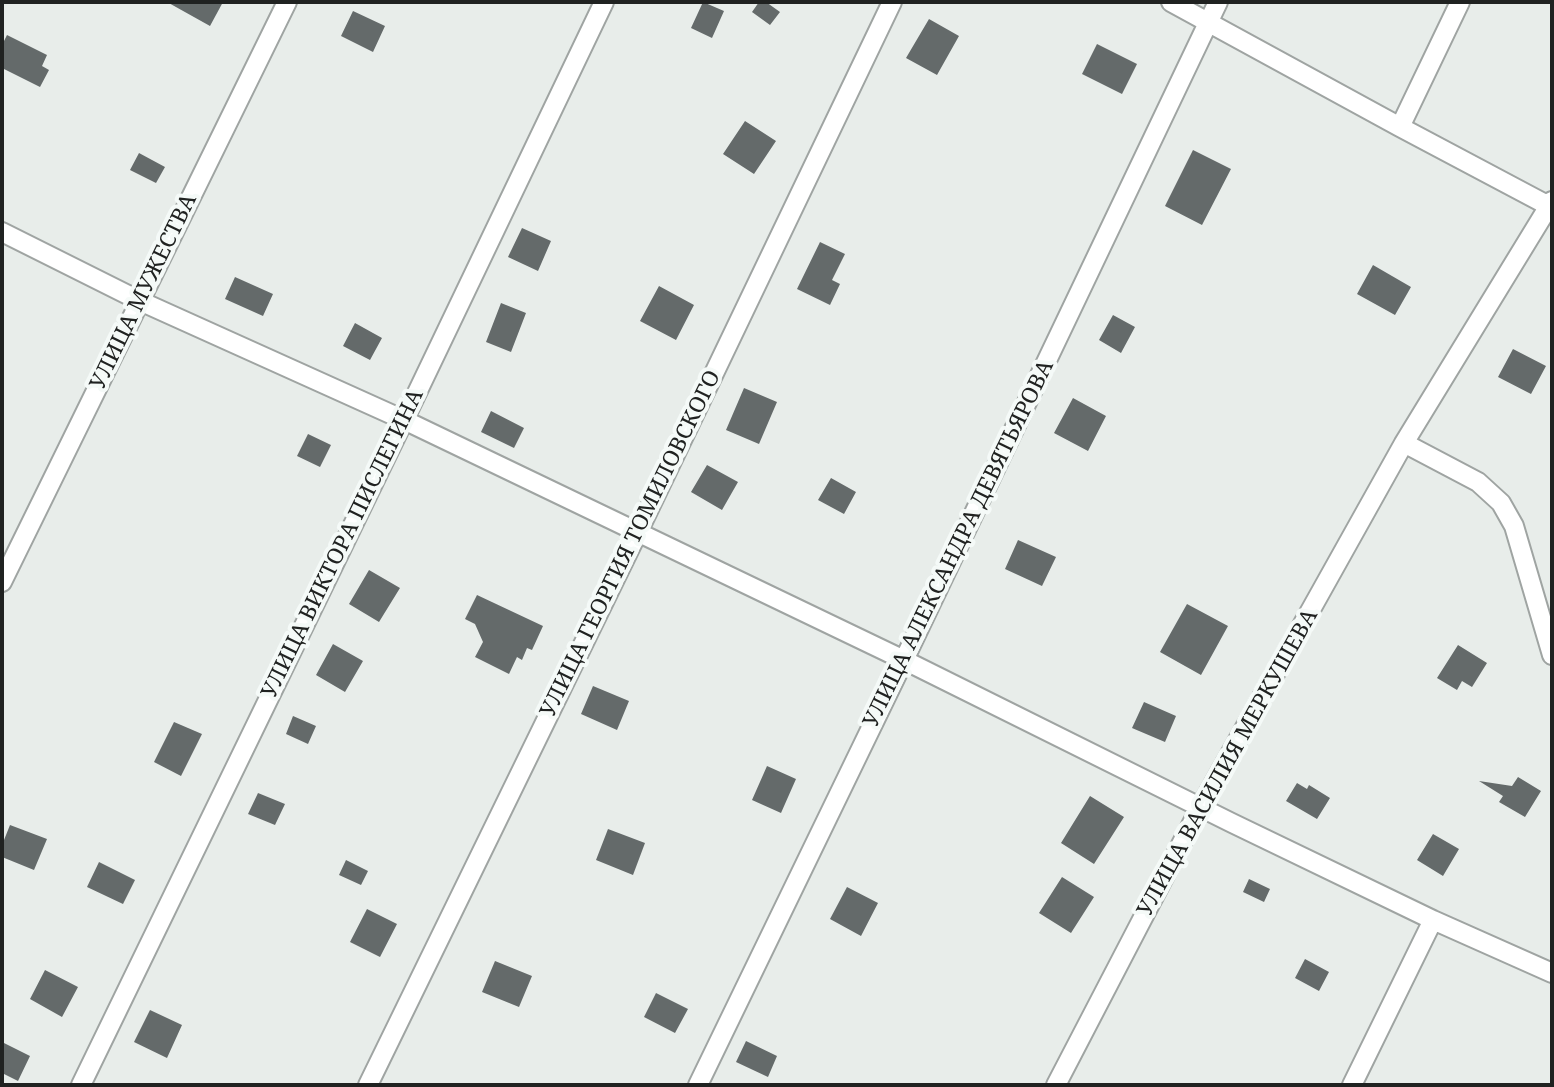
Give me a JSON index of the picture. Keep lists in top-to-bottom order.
{
  "streets": {
    "street": [
      "УЛИЦА МУЖЕСТВА",
      "УЛИЦА ВИКТОРА ПИСЛЕГИНА",
      "УЛИЦА ГЕОРГИЯ ТОМИЛОВСКОГО",
      "УЛИЦА АЛЕКСАНДРА ДЕВЯТЬЯРОВА",
      "УЛИЦА ВАСИЛИЯ МЕРКУШЕВА"
    ]
  }
}
